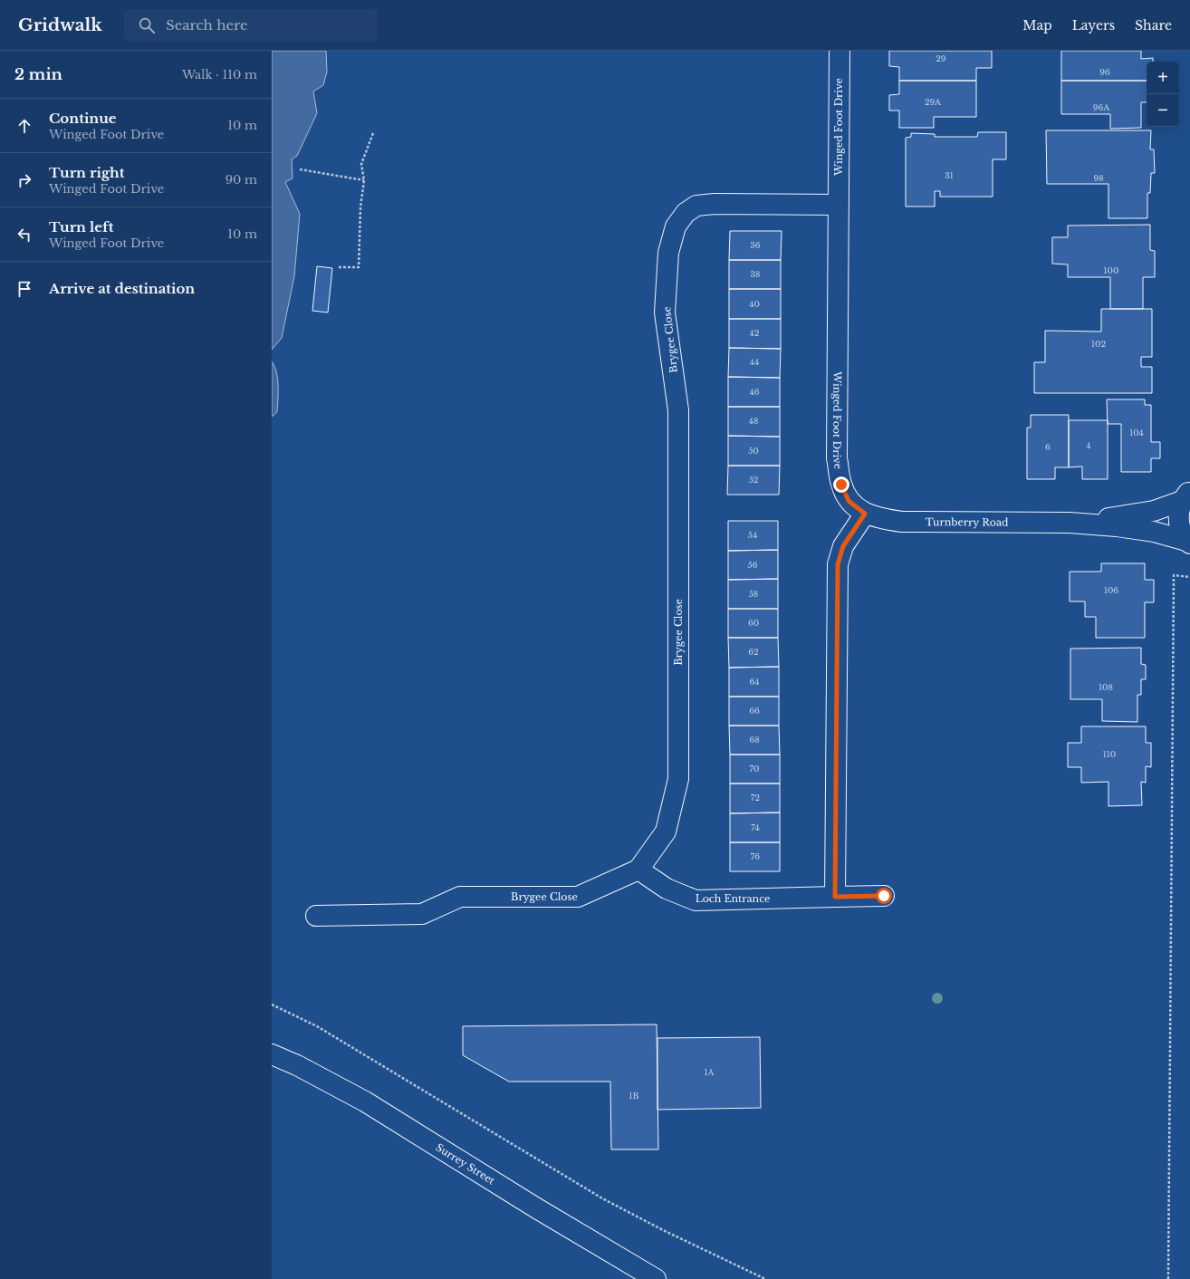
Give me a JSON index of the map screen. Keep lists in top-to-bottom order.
{
  "streets": {
    "street": [
      "Winged Foot Drive",
      "Brygee Close",
      "Turnberry Road",
      "Loch Entrance",
      "Surrey Street"
    ]
  },
  "crossings": [
    ["Winged Foot Drive", "Brygee Close"],
    ["Winged Foot Drive", "Turnberry Road"],
    ["Brygee Close", "Loch Entrance"]
  ],
  "house_numbers": [
    "29",
    "96",
    "29A",
    "96A",
    "31",
    "98",
    "36",
    "100",
    "38",
    "40",
    "42",
    "102",
    "44",
    "46",
    "48",
    "104",
    "4",
    "6",
    "50",
    "52",
    "54",
    "56",
    "106",
    "58",
    "60",
    "62",
    "64",
    "108",
    "66",
    "68",
    "110",
    "70",
    "72",
    "74",
    "76",
    "1A",
    "1B"
  ],
  "page": {
    "header": "Gridwalk",
    "search": "Search here",
    "nav": ["Map", "Layers", "Share"],
    "heading": ["2 min", "Walk · 110 m"],
    "map_buttons": ["+", "−"],
    "list": [
      ["Continue", "Winged Foot Drive", "10 m"],
      ["Turn right", "Winged Foot Drive", "90 m"],
      ["Turn left", "Winged Foot Drive", "10 m"],
      "Arrive at destination"
    ]
  }
}
